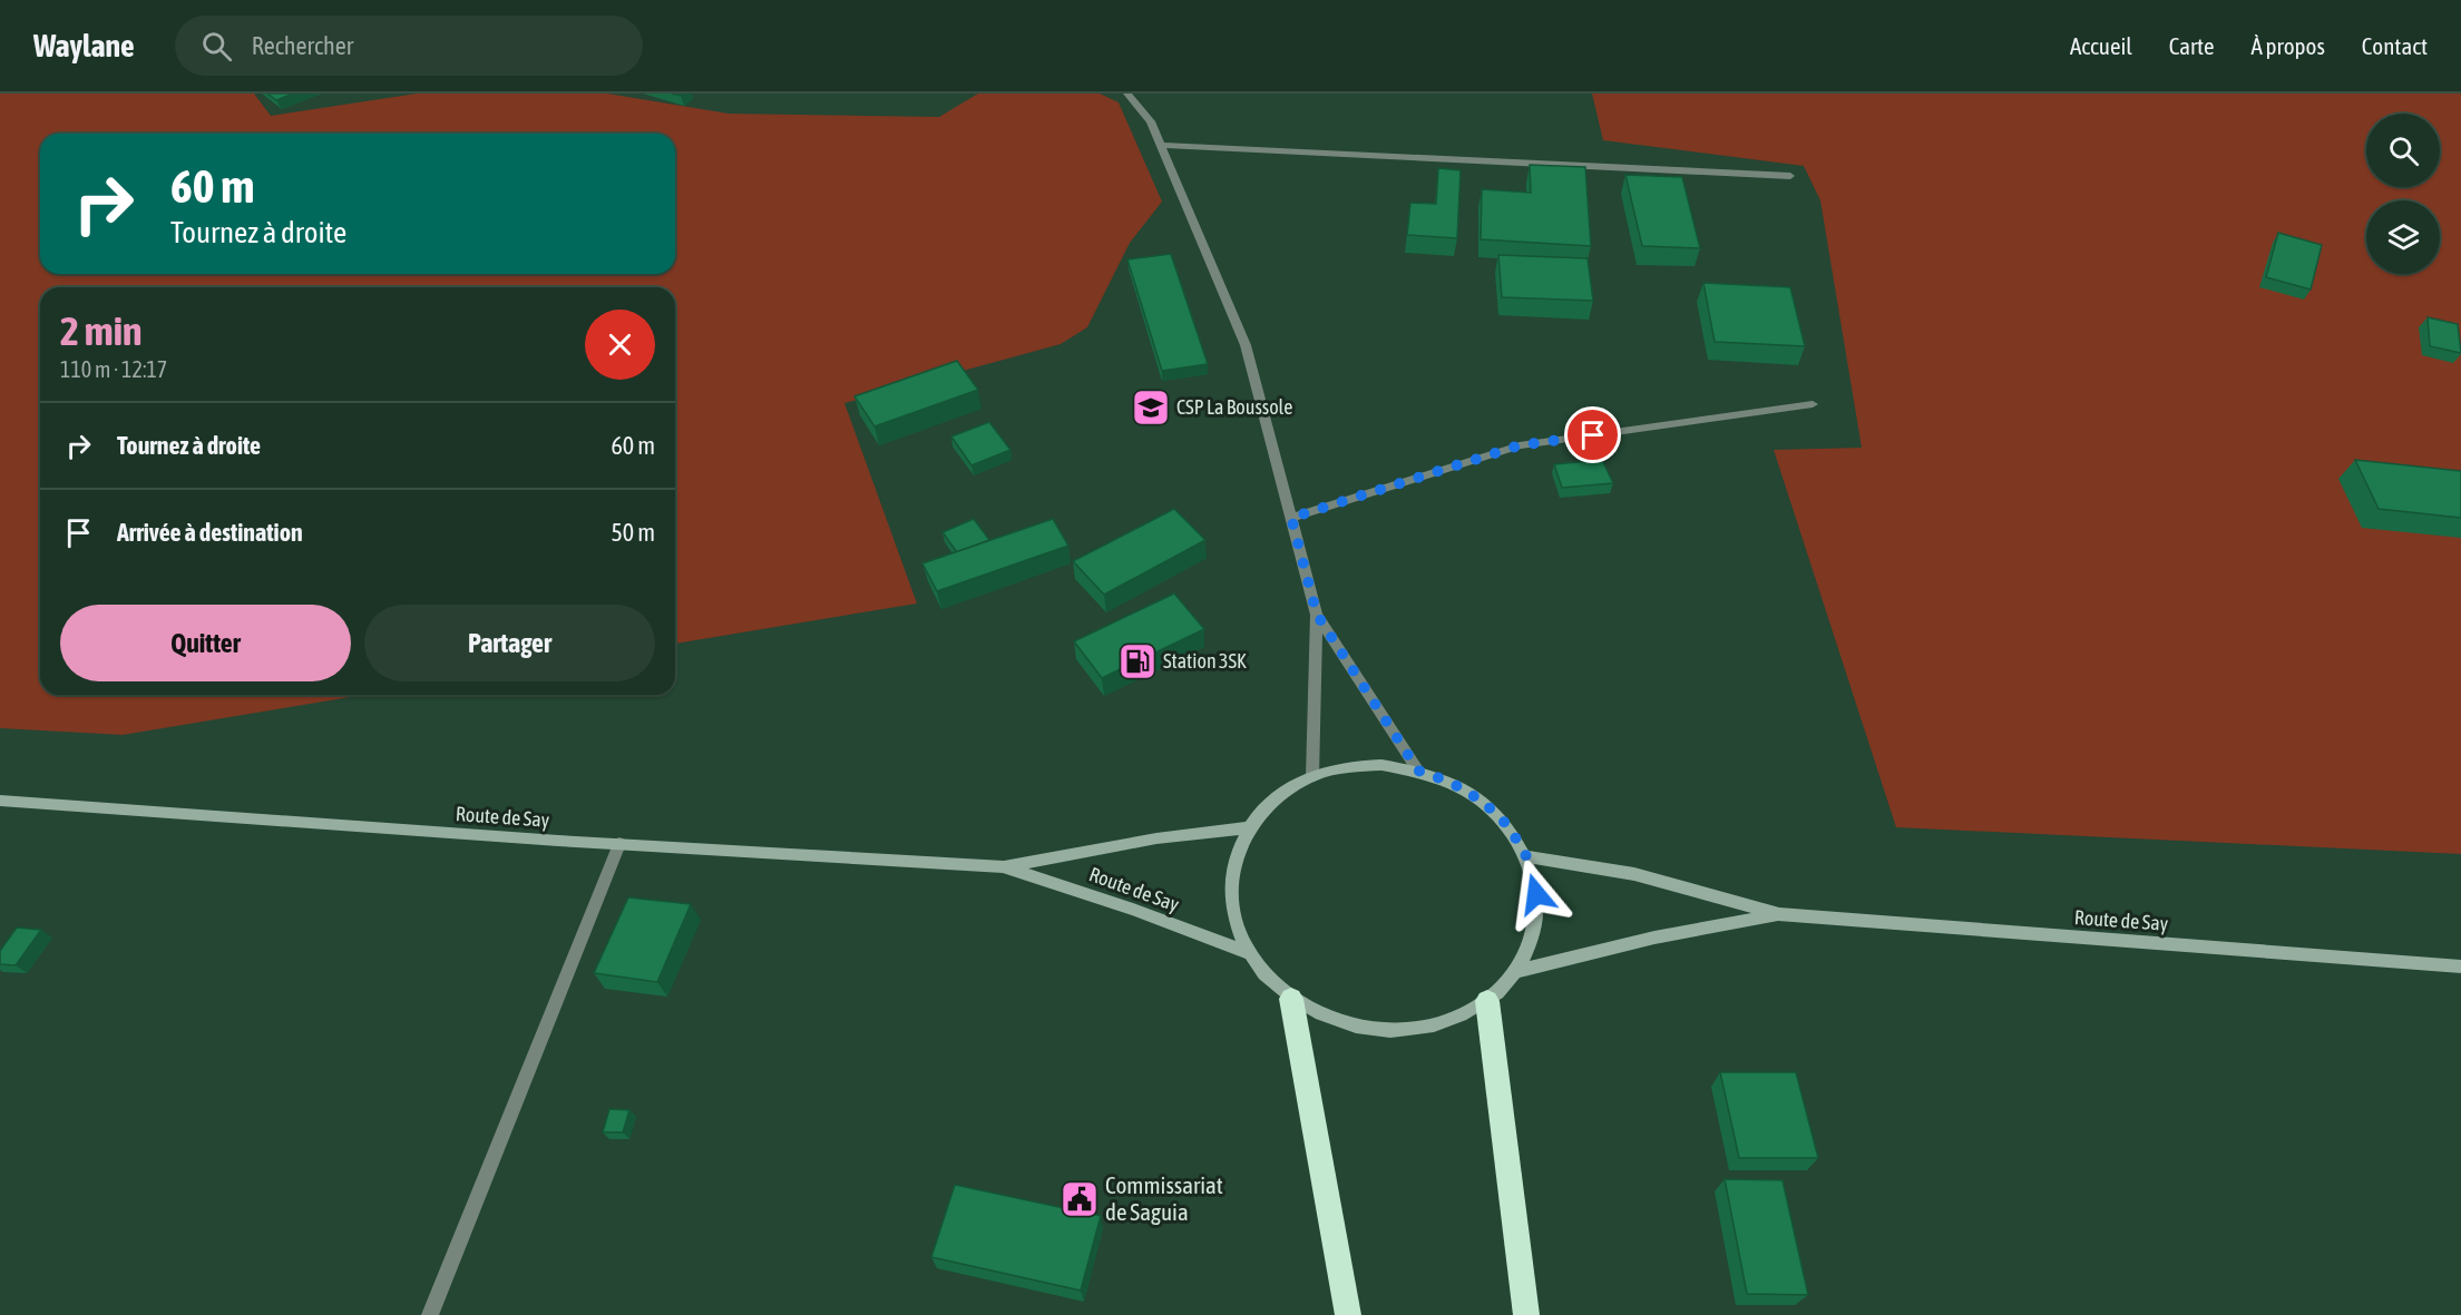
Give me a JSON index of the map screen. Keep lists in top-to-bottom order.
{
  "streets": {
    "main road": ["Route de Say"]
  },
  "places": {
    "school or university": ["CSP La Boussole"],
    "fuel station": ["Station 3SK"],
    "public building": ["Commissariat de Saguia"]
  },
  "page": {
    "header": "Waylane",
    "search": "Rechercher",
    "nav": [
      "Accueil",
      "Carte",
      "À propos",
      "Contact"
    ],
    "turn": ["60 m", "Tournez à droite"],
    "heading": ["2 min", "110 m · 12:17"],
    "list": [
      {
        "name": "Tournez à droite",
        "value": "60 m"
      },
      {
        "name": "Arrivée à destination",
        "value": "50 m"
      }
    ],
    "buttons": ["Quitter", "Partager"]
  }
}
